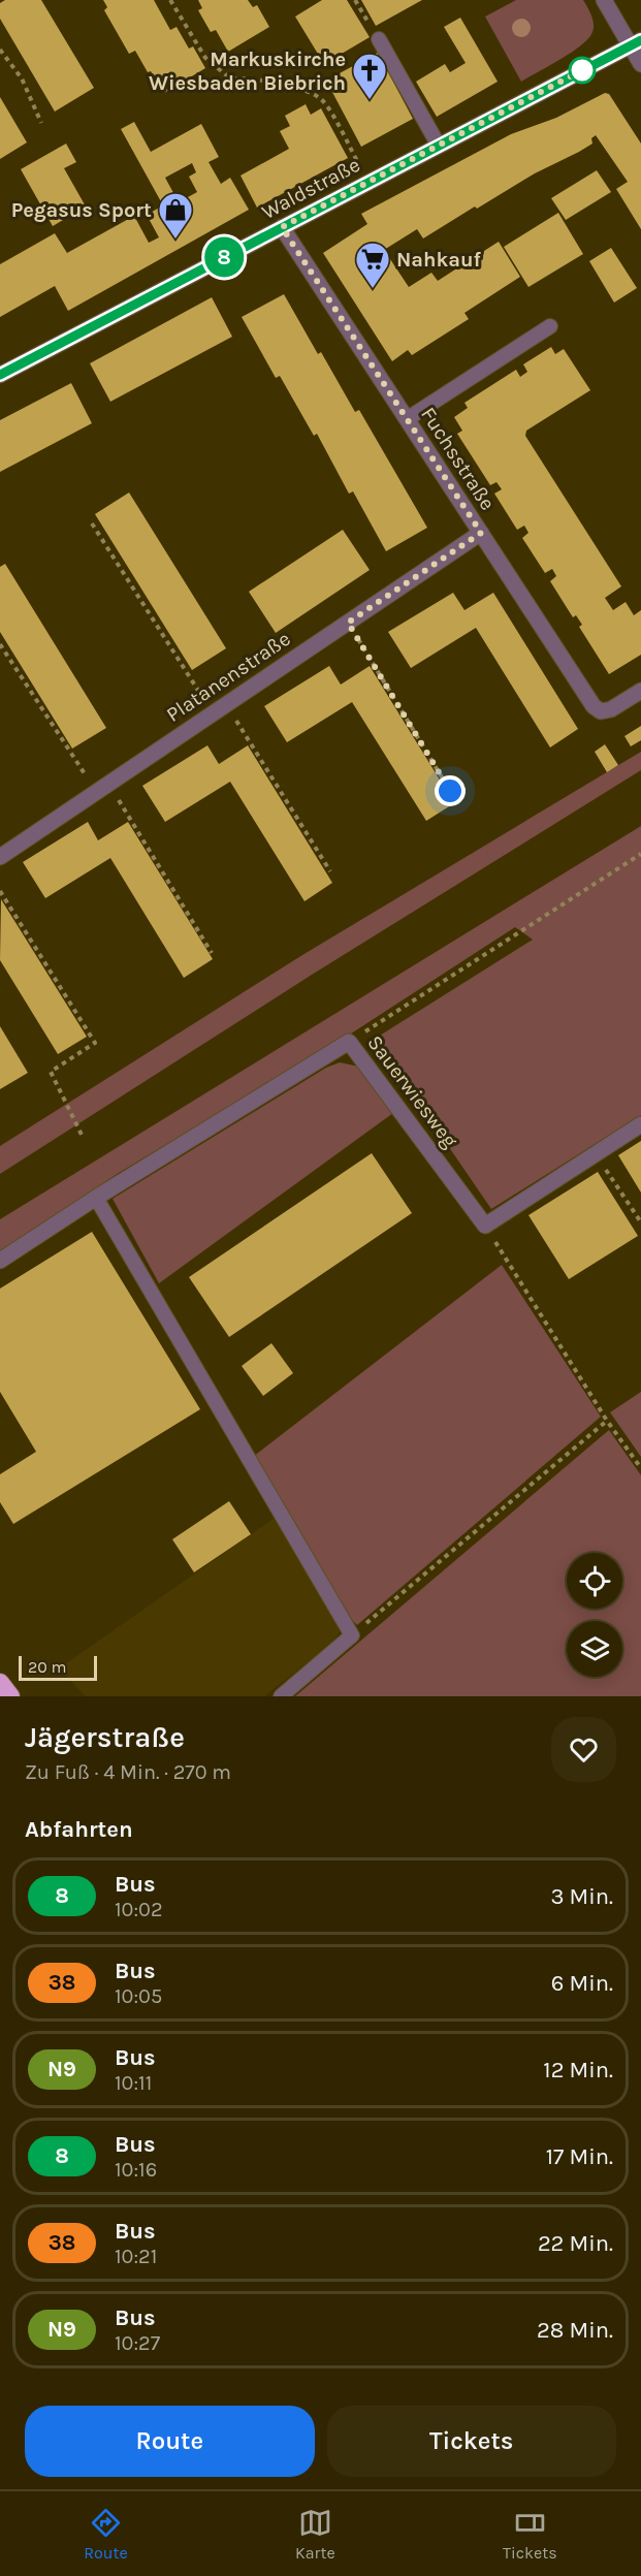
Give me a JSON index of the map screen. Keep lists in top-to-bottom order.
{
  "streets": {
    "street": [
      "Waldstraße",
      "Fuchsstraße",
      "Platanenstraße",
      "Sauerwiesweg"
    ]
  },
  "crossings": [
    ["Waldstraße", "Fuchsstraße"],
    ["Fuchsstraße", "Platanenstraße"]
  ],
  "places": {
    "church": ["Markuskirche Wiesbaden Biebrich"],
    "shop": ["Pegasus Sport"],
    "supermarket": ["Nahkauf"]
  },
  "lines": ["bus line 8"],
  "scale_bar": "20 m",
  "page": {
    "on_map": "8",
    "scale": "20 m",
    "heading": [
      ["Jägerstraße", "Zu Fuß · 4 Min. · 270 m"],
      "Abfahrten"
    ],
    "list": [
      {
        "mark": "8",
        "name": "Bus",
        "note": "10:02",
        "value": "3 Min."
      },
      {
        "mark": "38",
        "name": "Bus",
        "note": "10:05",
        "value": "6 Min."
      },
      {
        "mark": "N9",
        "name": "Bus",
        "note": "10:11",
        "value": "12 Min."
      },
      {
        "mark": "8",
        "name": "Bus",
        "note": "10:16",
        "value": "17 Min."
      },
      {
        "mark": "38",
        "name": "Bus",
        "note": "10:21",
        "value": "22 Min."
      },
      {
        "mark": "N9",
        "name": "Bus",
        "note": "10:27",
        "value": "28 Min."
      }
    ],
    "buttons": ["Route", "Tickets"],
    "tabs": ["Route", "Karte", "Tickets"]
  }
}
